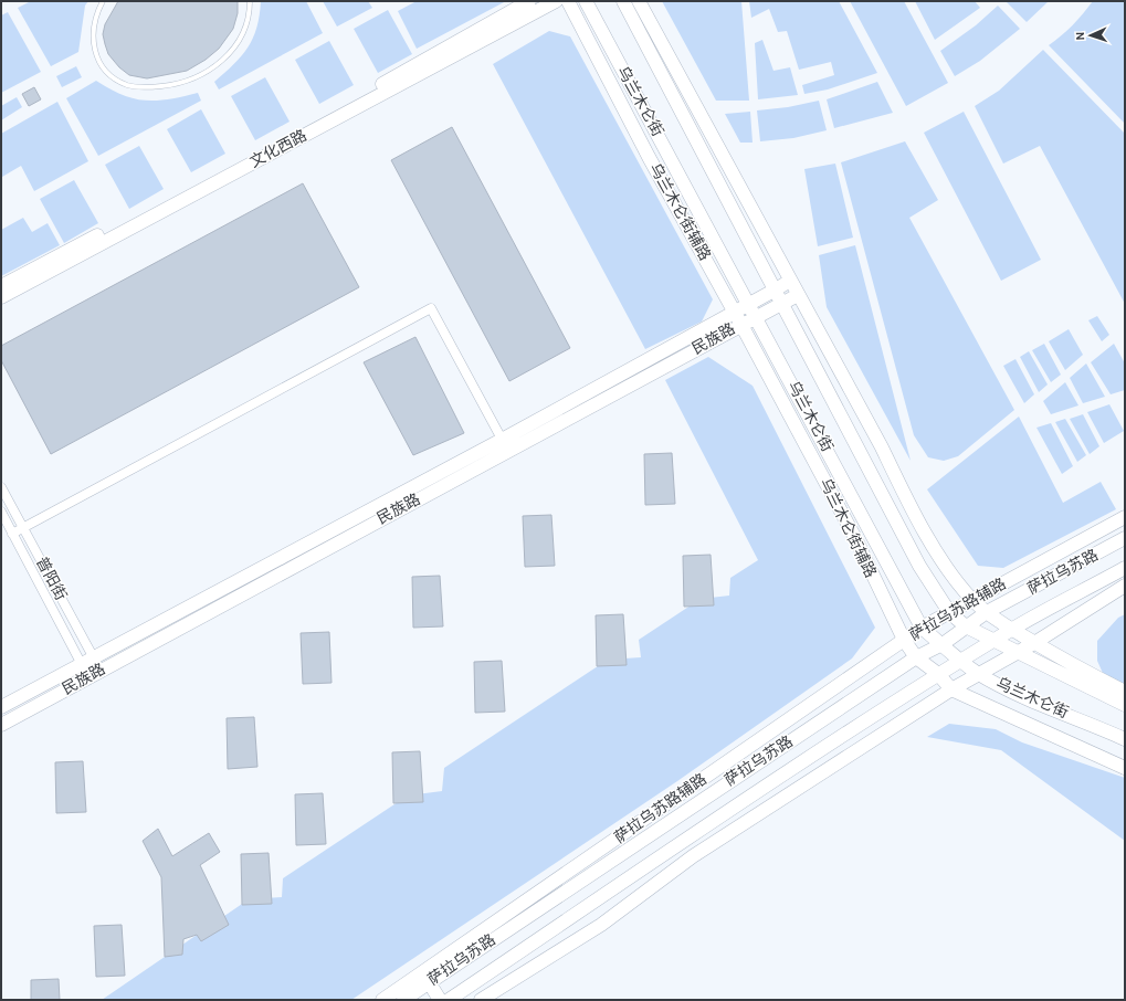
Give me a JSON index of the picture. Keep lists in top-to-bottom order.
{
  "streets": {
    "street": [
      "乌兰木仑街",
      "文化西路",
      "乌兰木仑街辅路",
      "民族路",
      "萨拉乌苏路",
      "普阳街",
      "萨拉乌苏路辅路"
    ]
  },
  "crossings": [
    ["乌兰木仑街", "民族路"],
    ["乌兰木仑街", "萨拉乌苏路"],
    ["乌兰木仑街", "萨拉乌苏路辅路"],
    ["乌兰木仑街辅路", "民族路"],
    ["乌兰木仑街辅路", "萨拉乌苏路"],
    ["乌兰木仑街辅路", "萨拉乌苏路辅路"],
    ["民族路", "普阳街"],
    ["萨拉乌苏路", "萨拉乌苏路辅路"]
  ],
  "north": "left"
}
